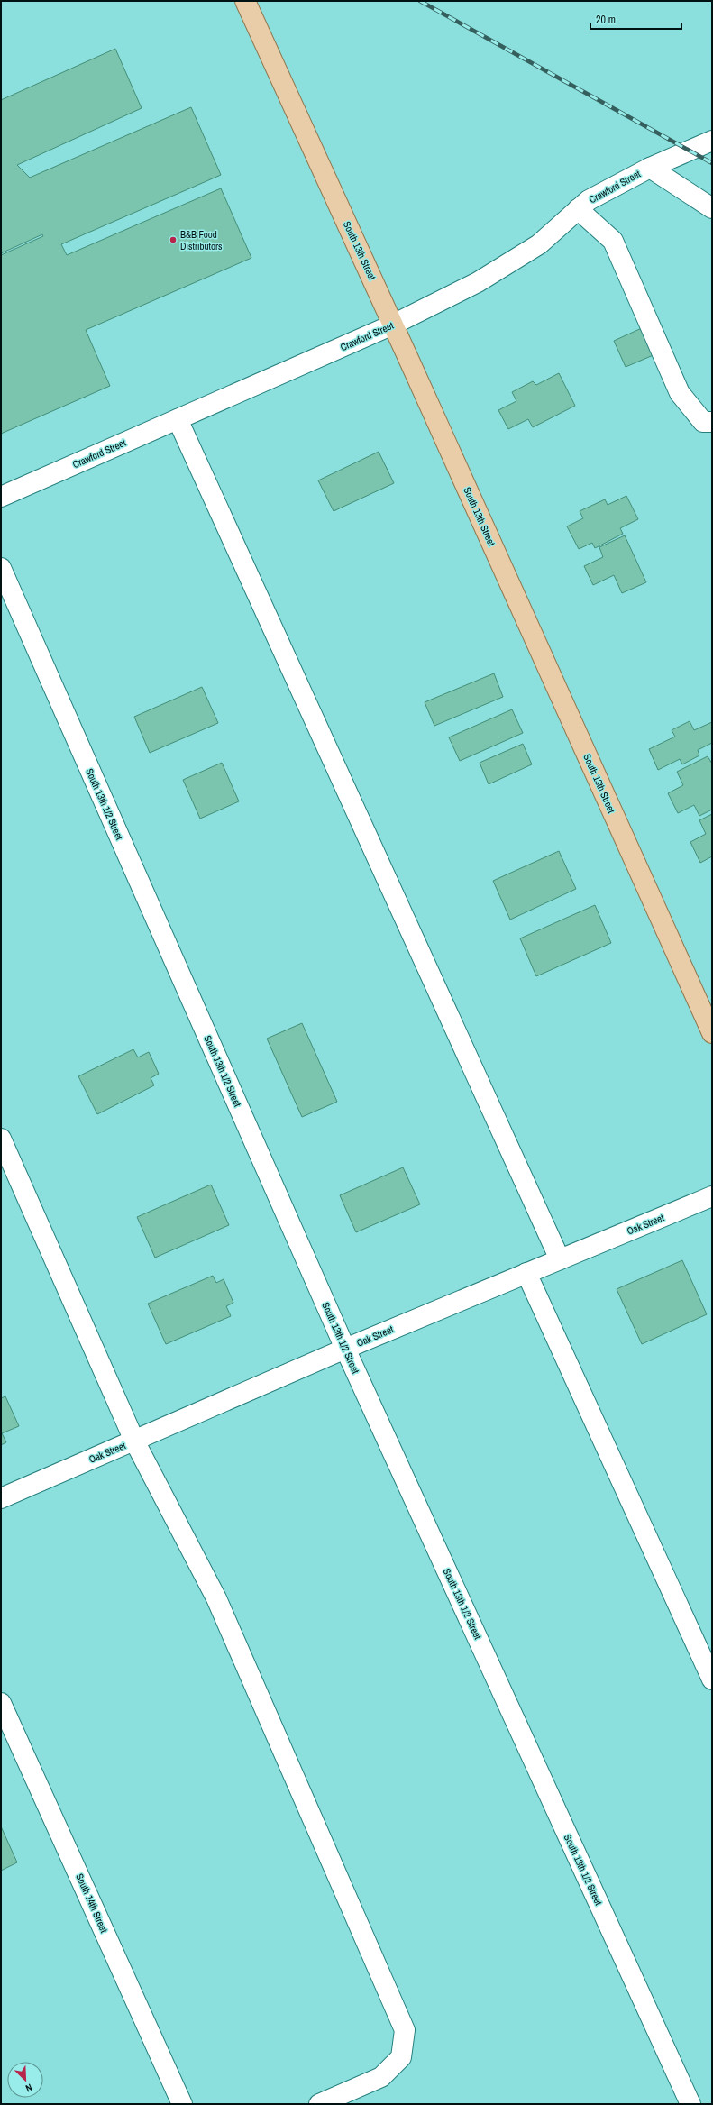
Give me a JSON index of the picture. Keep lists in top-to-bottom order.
{
  "streets": {
    "main road": ["South 13th Street"],
    "street": [
      "Crawford Street",
      "South 13th 1/2 Street",
      "Oak Street",
      "South 14th Street"
    ]
  },
  "crossings": [
    ["Crawford Street", "South 13th Street"],
    ["South 13th 1/2 Street", "Oak Street"]
  ],
  "places": ["B&B Food Distributors"],
  "scale_bar": "20 m",
  "north": "bottom right"
}
